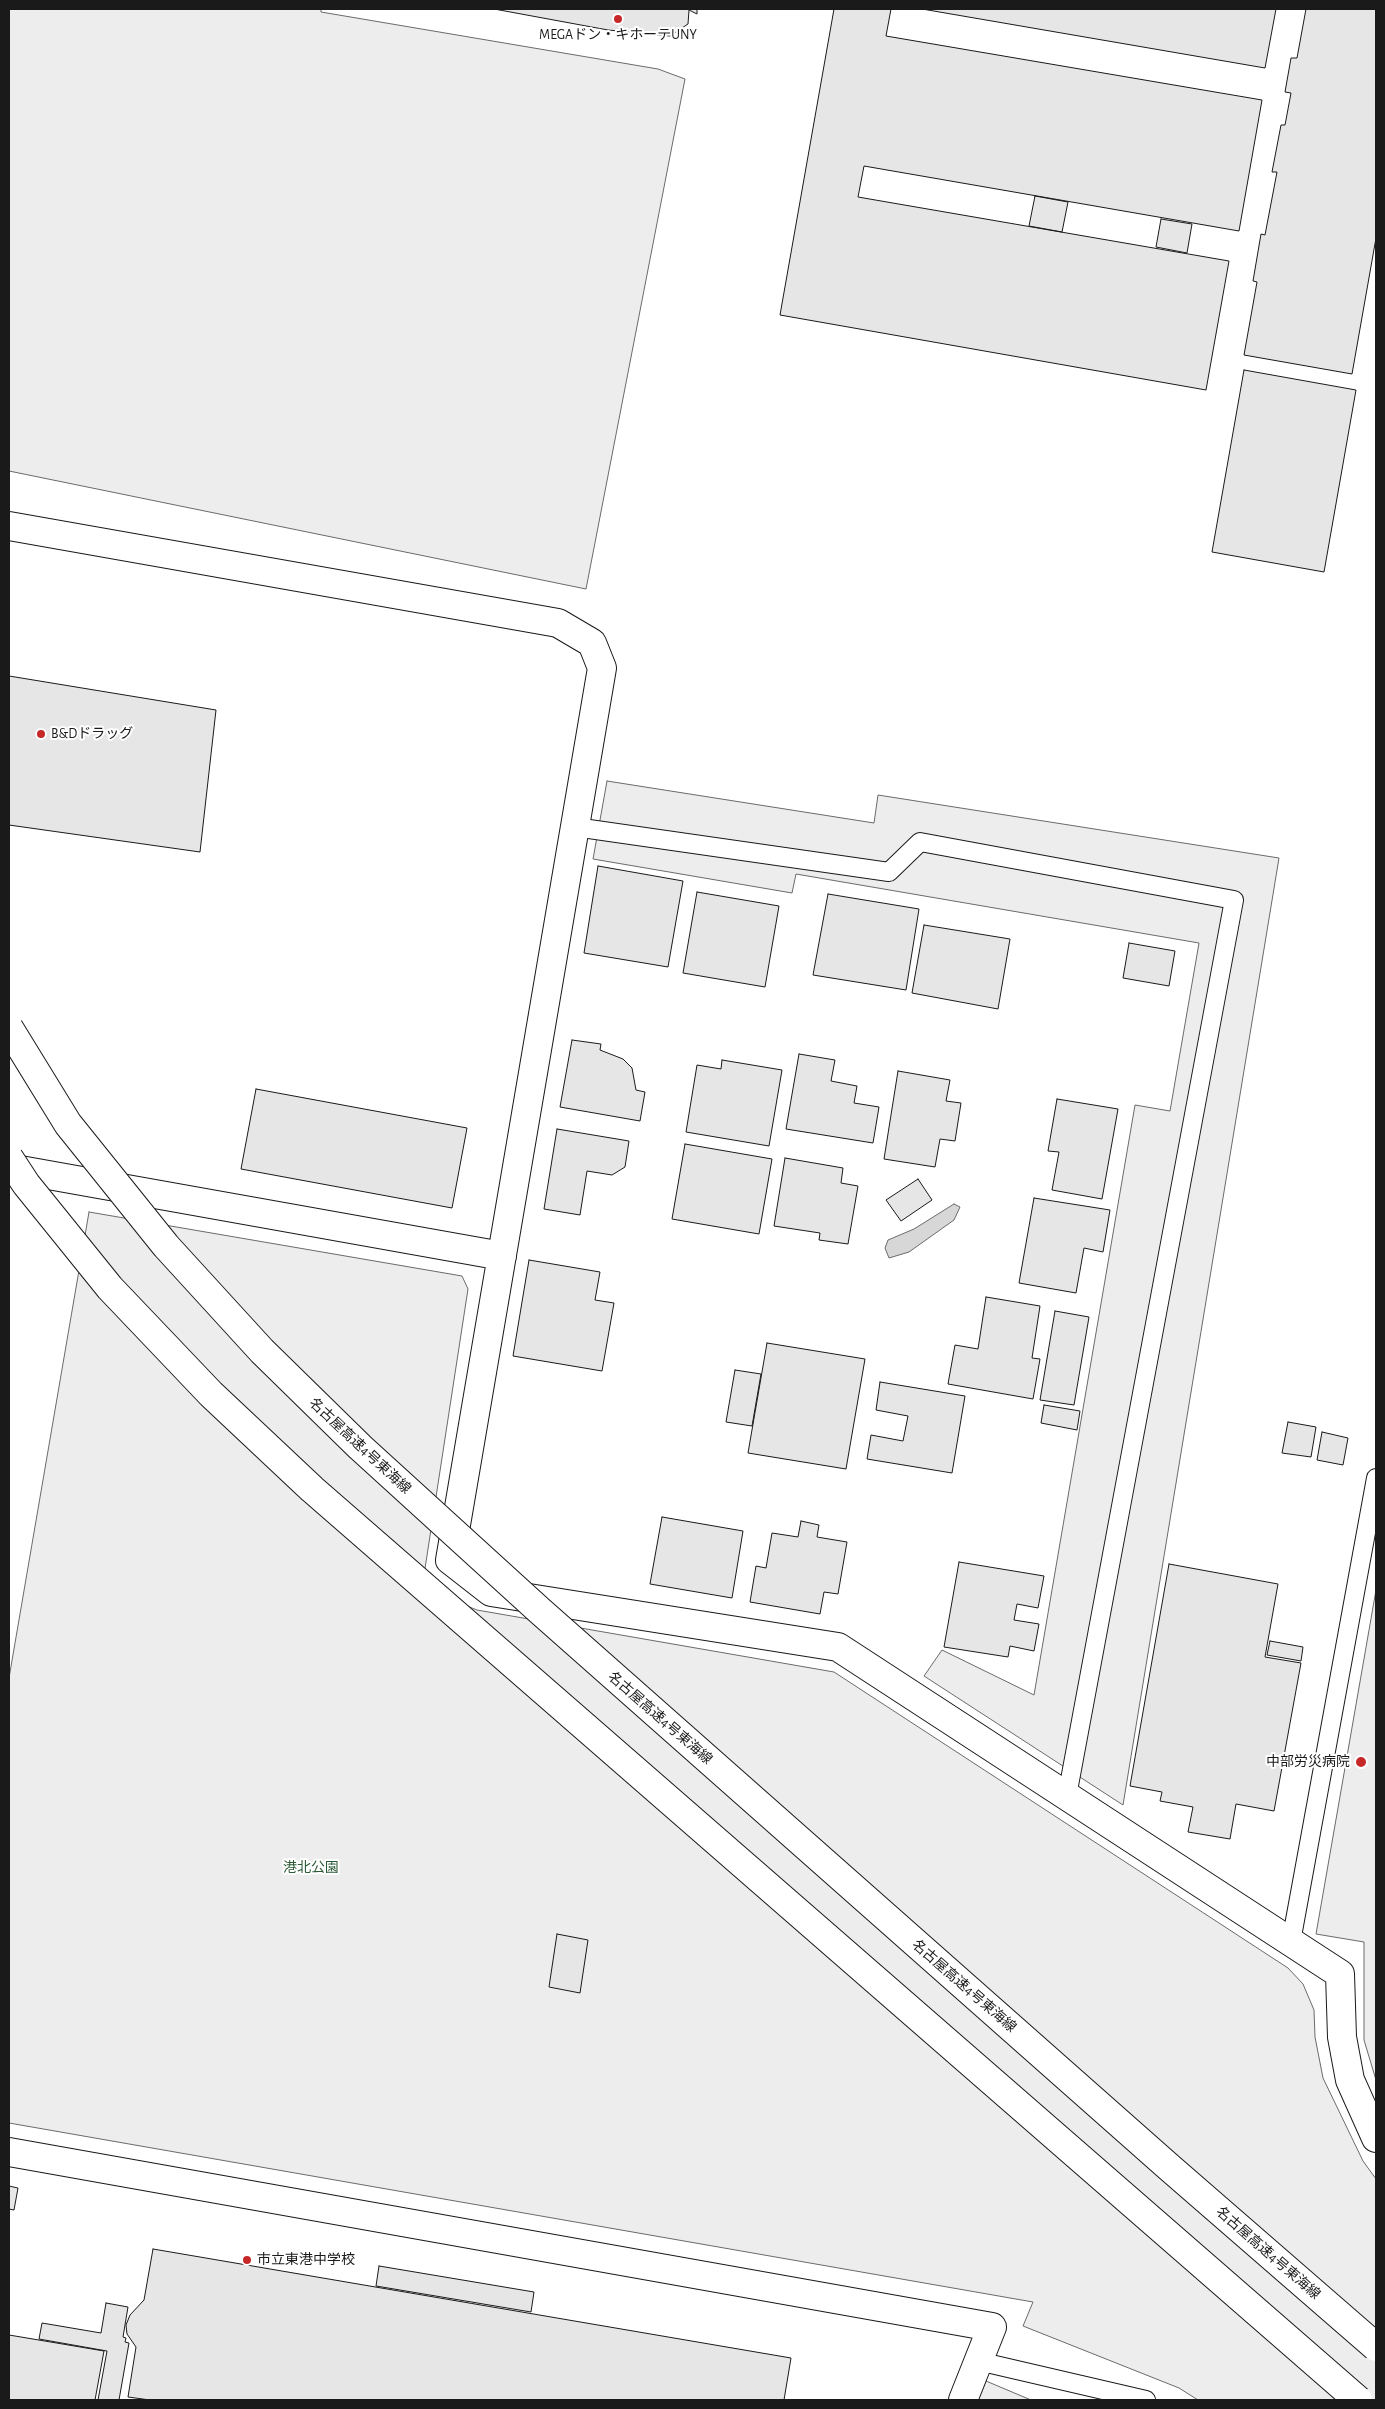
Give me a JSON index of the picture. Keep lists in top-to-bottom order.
{
  "streets": {
    "main road": ["名古屋高速4号東海線"]
  },
  "parks": ["港北公園"],
  "places": [
    "MEGAドン・キホーテUNY",
    "B&Dドラッグ",
    "中部労災病院",
    "市立東港中学校"
  ]
}
